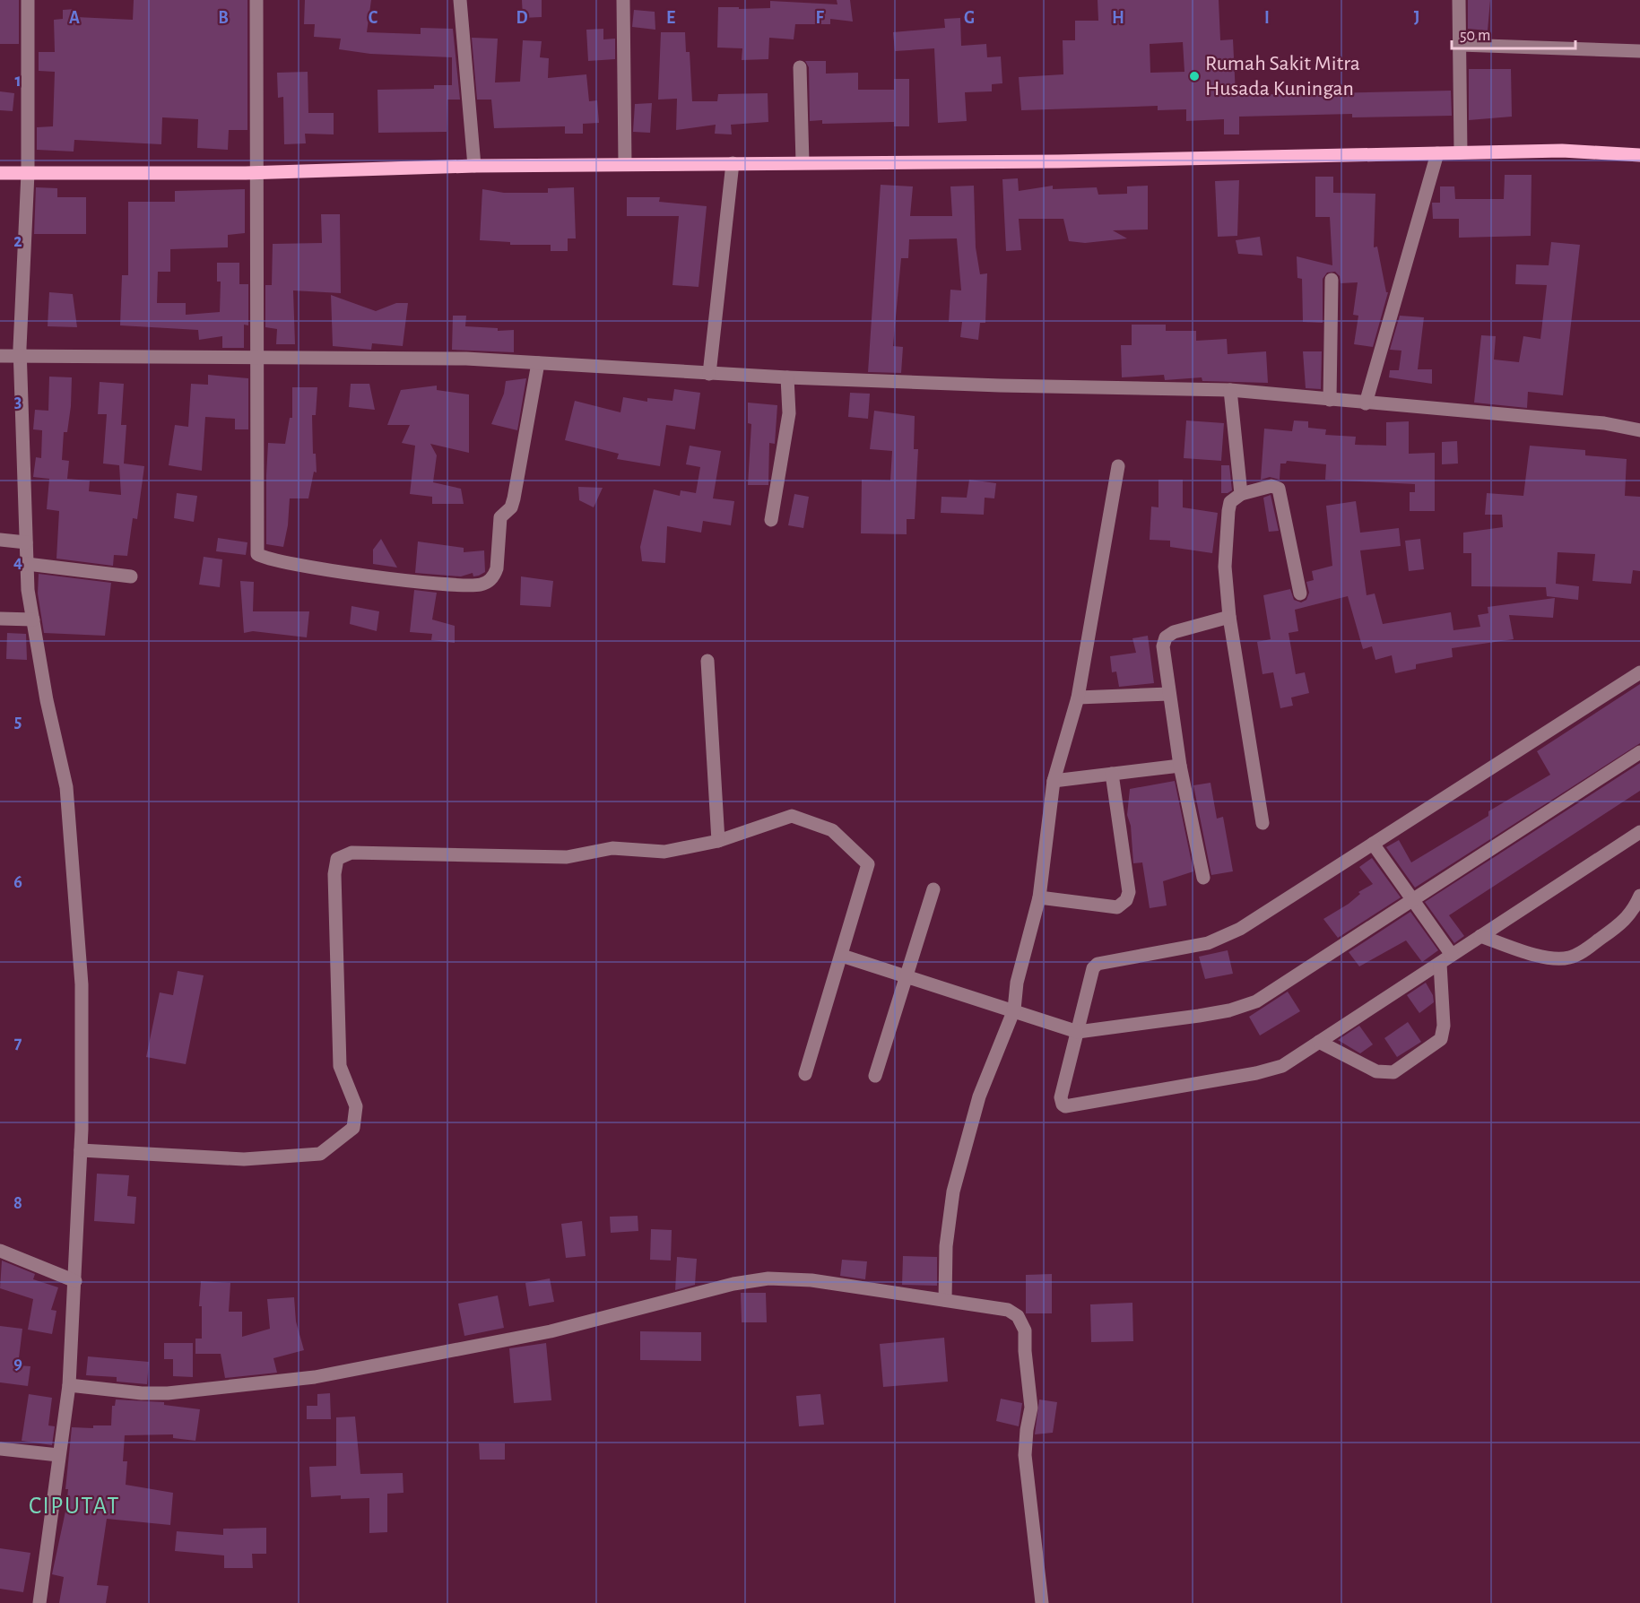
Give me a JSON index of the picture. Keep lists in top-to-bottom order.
{
  "districts": ["CIPUTAT"],
  "places": ["Rumah Sakit Mitra Husada Kuningan"],
  "scale_bar": "50 m",
  "grid": {
    "columns": [
      "A",
      "B",
      "C",
      "D",
      "E",
      "F",
      "G",
      "H",
      "I",
      "J"
    ],
    "rows": [
      "1",
      "2",
      "3",
      "4",
      "5",
      "6",
      "7",
      "8",
      "9"
    ]
  }
}
